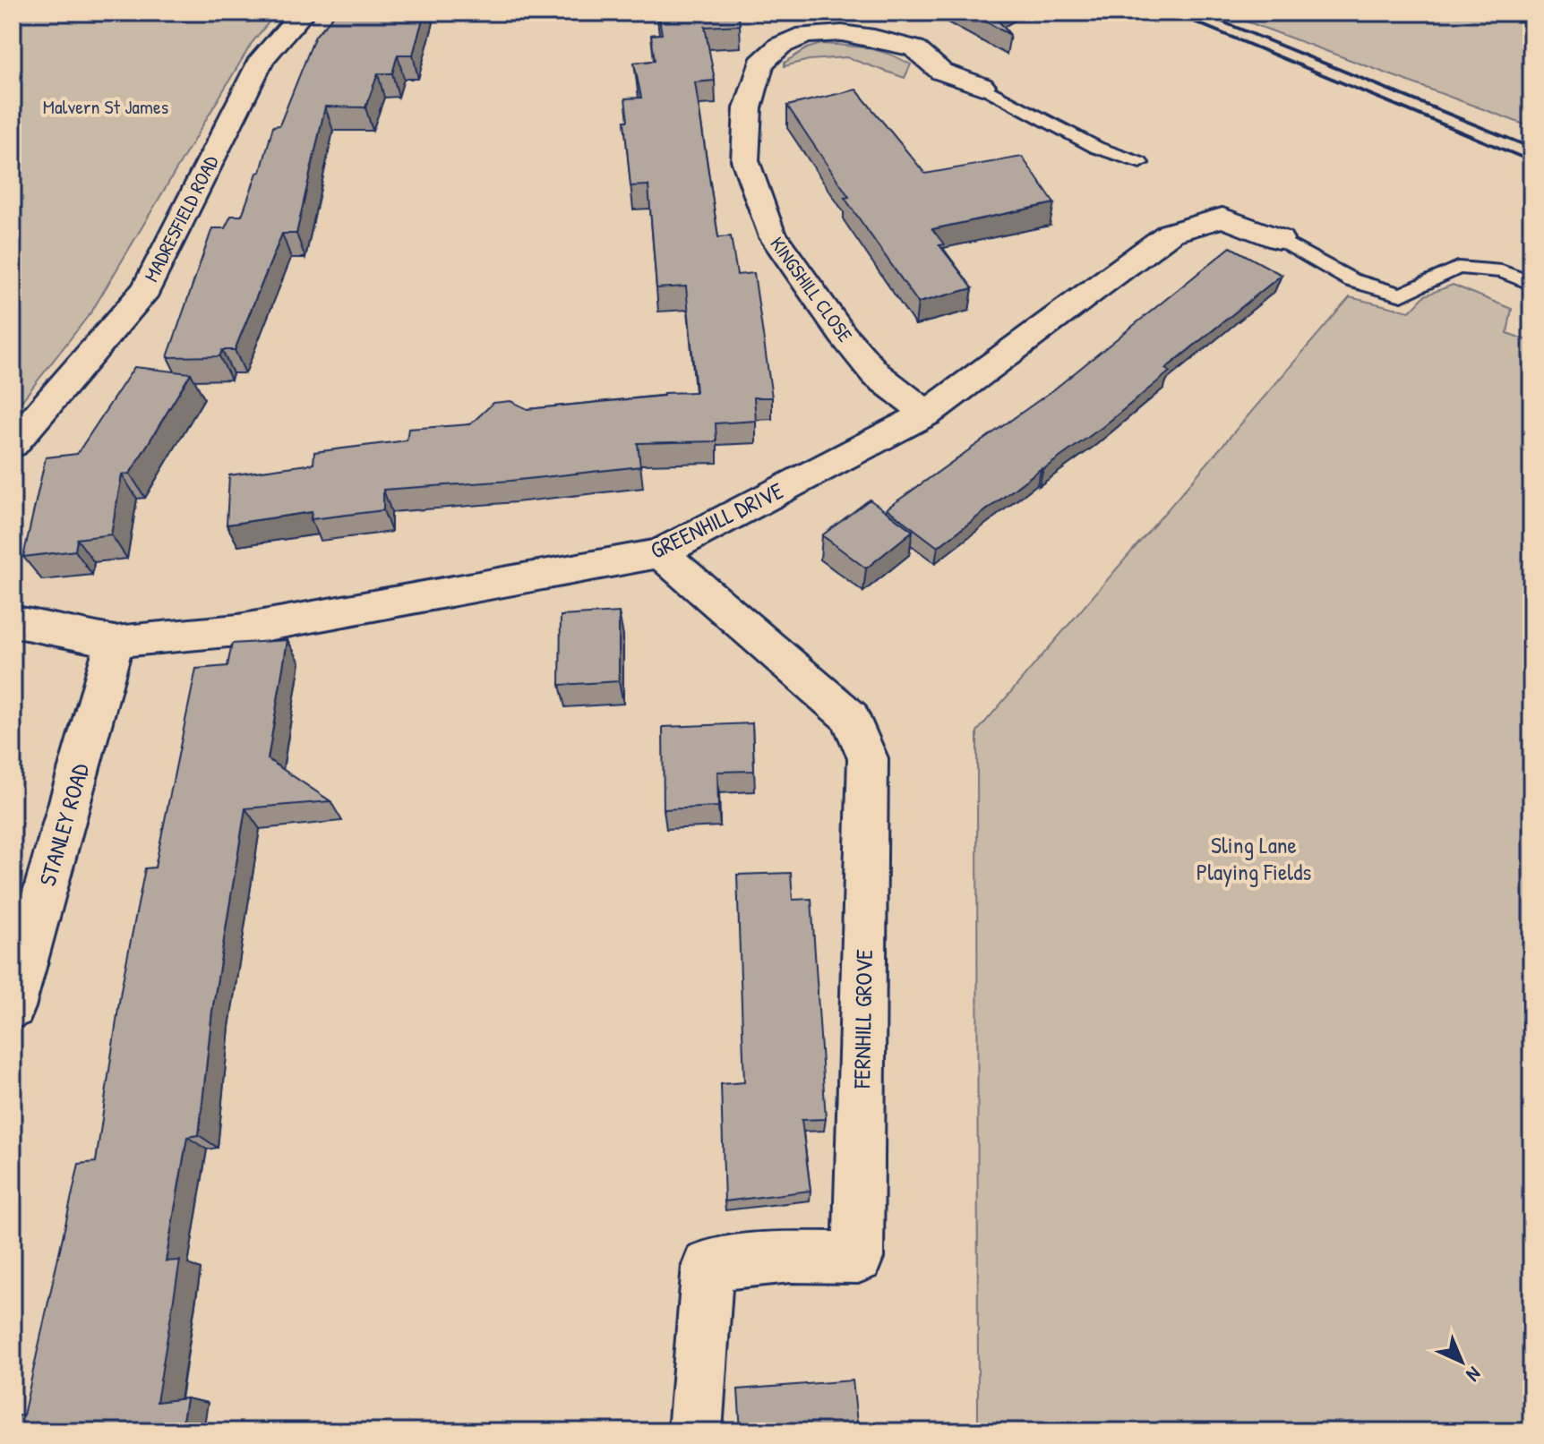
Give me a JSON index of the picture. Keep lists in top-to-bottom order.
{
  "streets": {
    "street": [
      "MADRESFIELD ROAD",
      "KINGSHILL CLOSE",
      "GREENHILL DRIVE",
      "STANLEY ROAD",
      "FERNHILL GROVE"
    ]
  },
  "crossings": [
    ["KINGSHILL CLOSE", "GREENHILL DRIVE"],
    ["GREENHILL DRIVE", "STANLEY ROAD"],
    ["GREENHILL DRIVE", "FERNHILL GROVE"]
  ],
  "parks": ["Malvern St James", "Sling Lane Playing Fields"],
  "north": "bottom right"
}
